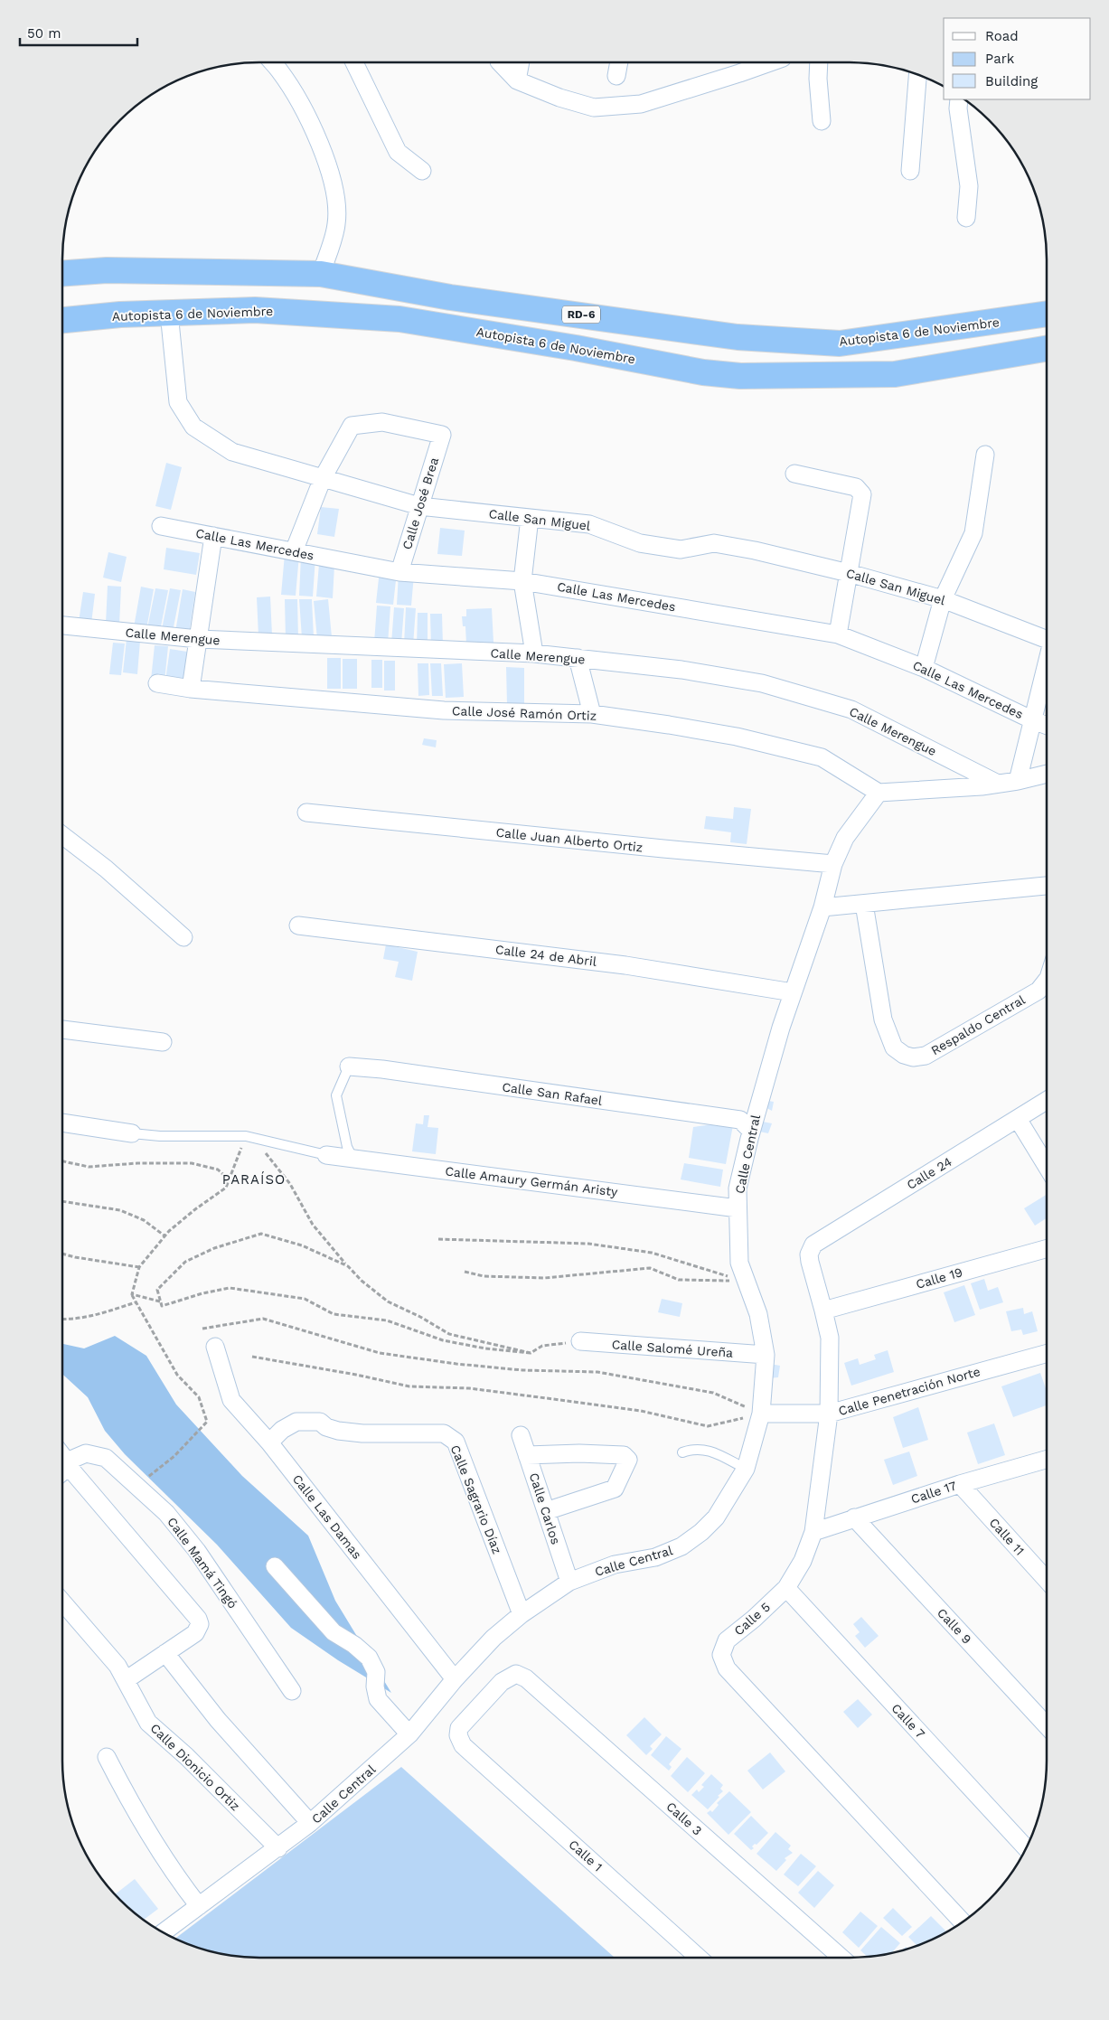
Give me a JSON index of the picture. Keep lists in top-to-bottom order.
{
  "streets": {
    "highway": ["Autopista 6 de Noviembre", "RD-6"],
    "street": [
      "Calle José Brea",
      "Calle San Miguel",
      "Calle Las Mercedes",
      "Calle Merengue",
      "Calle José Ramón Ortiz",
      "Calle Juan Alberto Ortiz",
      "Calle 24 de Abril",
      "Respaldo Central",
      "Calle San Rafael",
      "Calle Central",
      "Calle 24",
      "Calle Amaury Germán Aristy",
      "Calle 19",
      "Calle Salomé Ureña",
      "Calle Penetración Norte",
      "Calle 17",
      "Calle Sagrario Díaz",
      "Calle Carlos",
      "Calle Las Damas",
      "Calle 11",
      "Calle Mamá Tingó",
      "Calle 5",
      "Calle 9",
      "Calle 7",
      "Calle Dionicio Ortiz",
      "Calle 3",
      "Calle 1"
    ]
  },
  "crossings": [
    ["Autopista 6 de Noviembre", "Calle San Miguel"],
    ["Calle José Brea", "Calle San Miguel"],
    ["Calle José Brea", "Calle Las Mercedes"],
    ["Calle José Ramón Ortiz", "Calle Central"],
    ["Calle Juan Alberto Ortiz", "Calle Central"],
    ["Calle 24 de Abril", "Calle Central"],
    ["Calle San Rafael", "Calle Central"],
    ["Calle Central", "Calle Amaury Germán Aristy"],
    ["Calle Central", "Calle Salomé Ureña"],
    ["Calle Central", "Calle Penetración Norte"],
    ["Calle Central", "Calle Sagrario Díaz"],
    ["Calle Central", "Calle Carlos"],
    ["Calle Central", "Calle Las Damas"],
    ["Calle Central", "Calle Dionicio Ortiz"],
    ["Calle 24", "Calle 5"],
    ["Calle 19", "Calle 5"],
    ["Calle Penetración Norte", "Calle 5"],
    ["Calle 17", "Calle 11"],
    ["Calle 17", "Calle 5"],
    ["Calle 17", "Calle 9"],
    ["Calle Sagrario Díaz", "Calle Las Damas"],
    ["Calle 5", "Calle 7"],
    ["Calle 3", "Calle 1"]
  ],
  "districts": ["PARAÍSO"],
  "legend": ["Road", "Park", "Building"],
  "scale_bar": "50 m"
}
